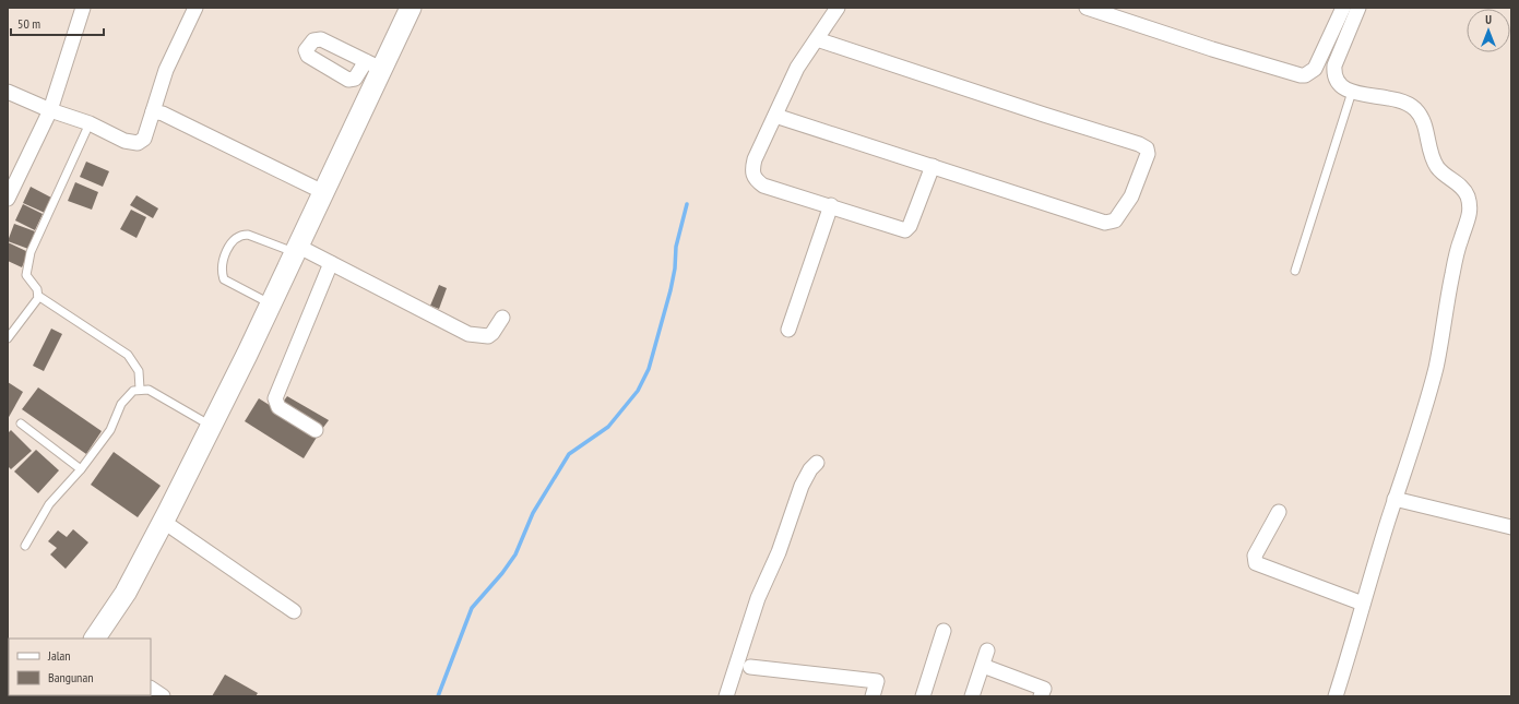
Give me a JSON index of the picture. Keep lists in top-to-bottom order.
{
  "legend": ["Jalan", "Bangunan"],
  "scale_bar": "50 m",
  "north": "top"
}
